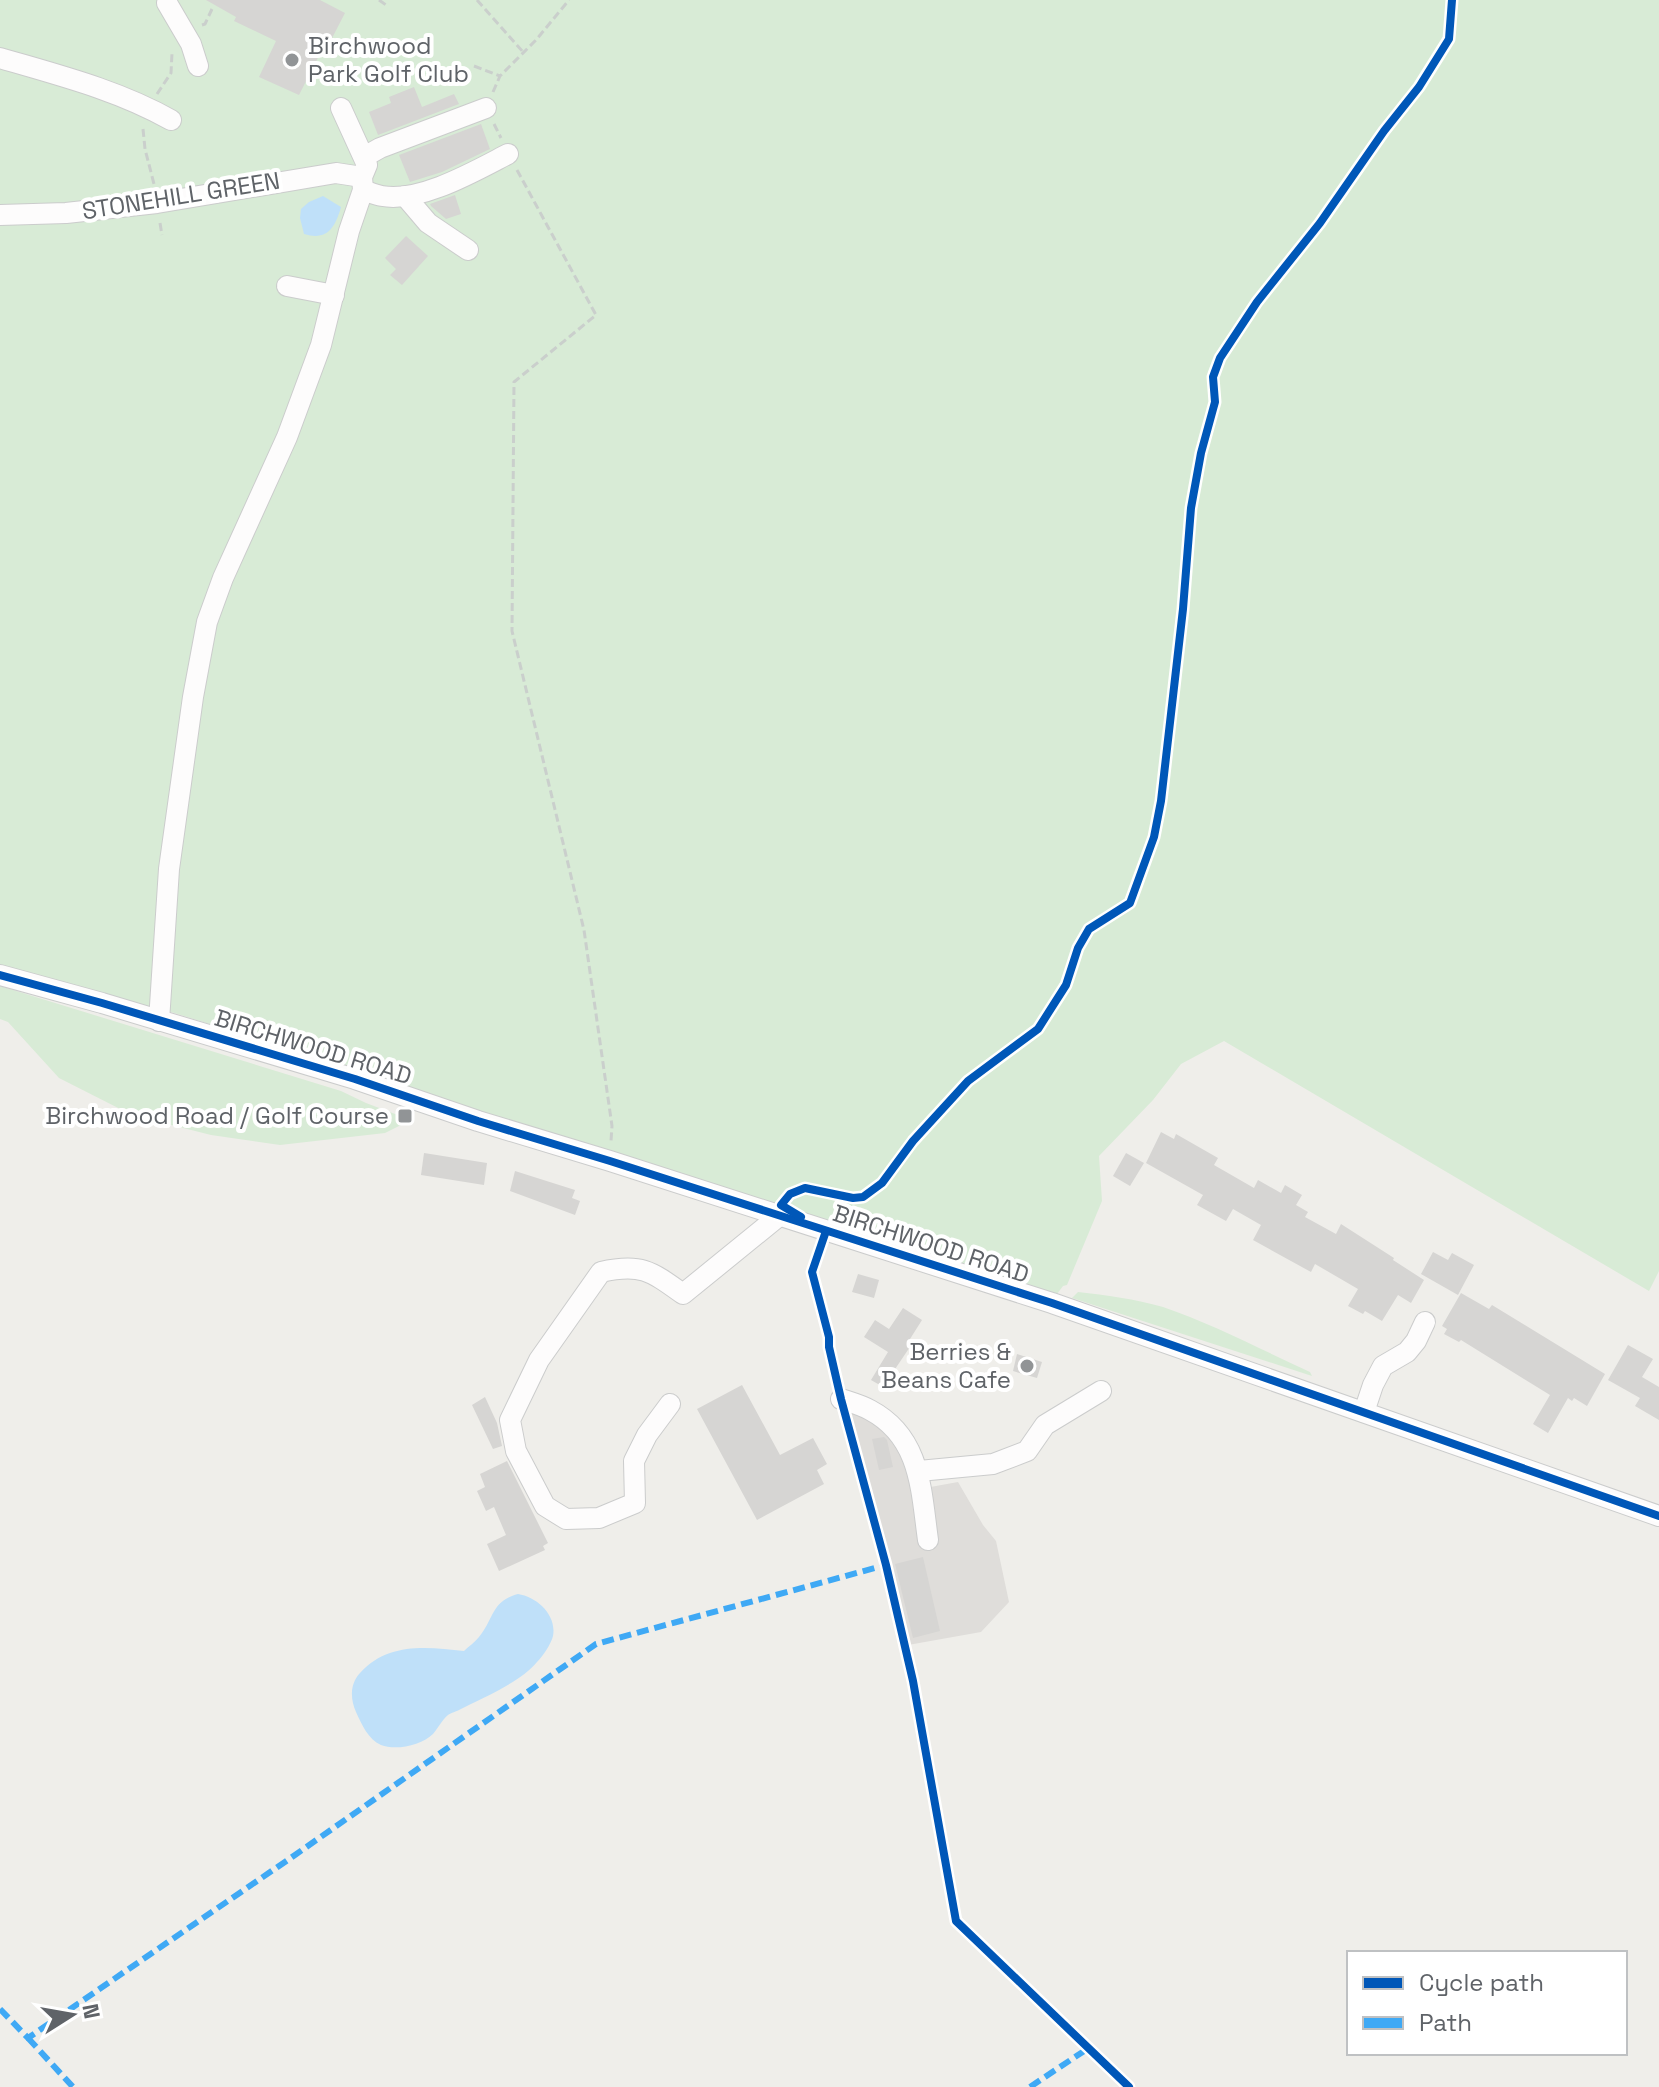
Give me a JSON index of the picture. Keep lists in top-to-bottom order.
{
  "streets": {
    "street": ["STONEHILL GREEN", "BIRCHWOOD ROAD"]
  },
  "places": {
    "other": ["Birchwood Park Golf Club", "Berries & Beans Cafe"],
    "transit": ["Birchwood Road / Golf Course"]
  },
  "legend": ["Cycle path", "Path"],
  "north": "right"
}
